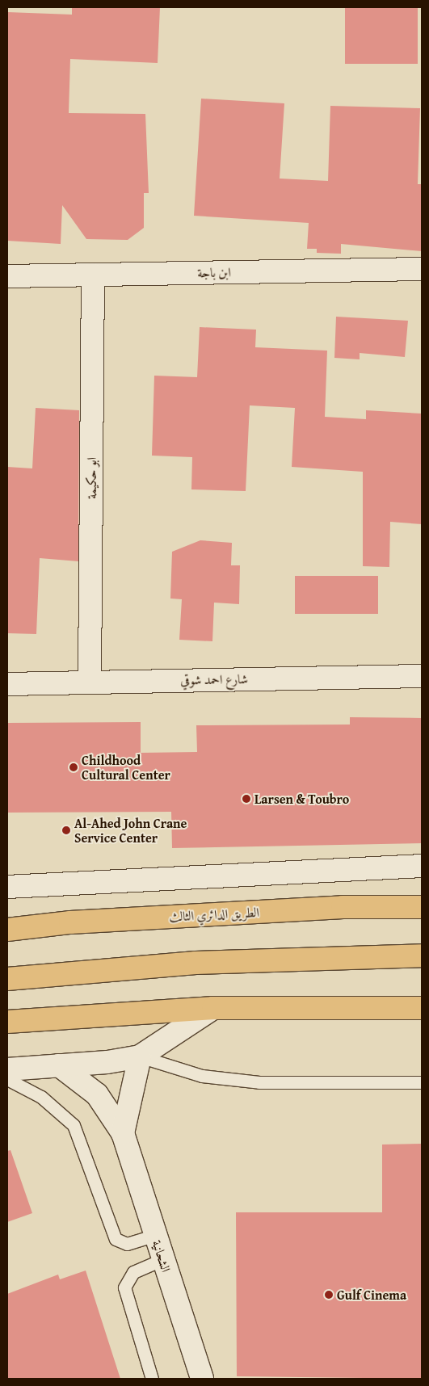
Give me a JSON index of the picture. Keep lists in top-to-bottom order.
{
  "streets": {
    "highway": ["الطريق الدائري الثالث"],
    "street": [
      "ابن باجة",
      "ابو حكيمة",
      "شارع احمد شوقي",
      "الشحانية"
    ]
  },
  "crossings": [
    ["ابن باجة", "ابو حكيمة"],
    ["ابو حكيمة", "شارع احمد شوقي"]
  ],
  "places": [
    "Childhood Cultural Center",
    "Larsen & Toubro",
    "Al-Ahed John Crane Service Center",
    "Gulf Cinema"
  ]
}
